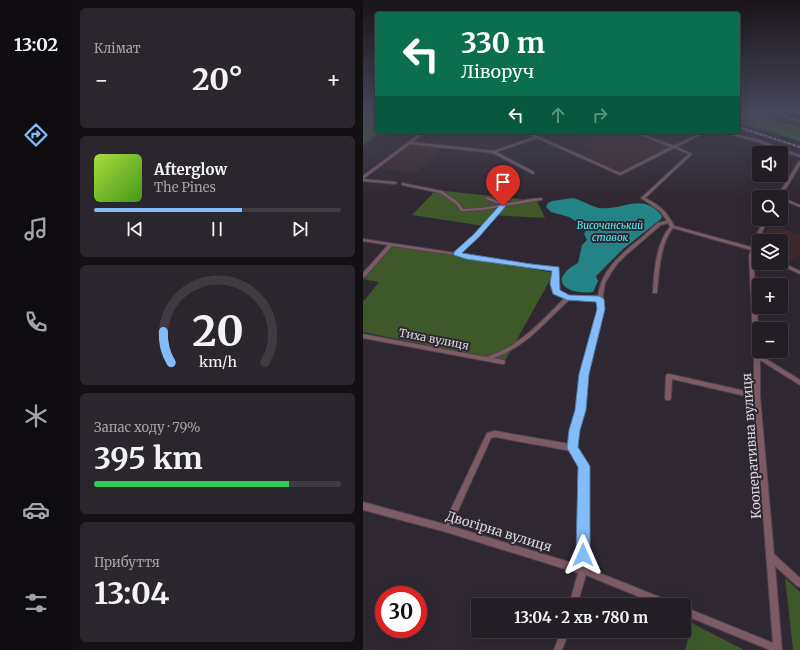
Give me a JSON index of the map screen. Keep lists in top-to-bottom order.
{
  "streets": {
    "street": ["Тиха вулиця", "Кооперативна вулиця", "Двогірна вулиця"]
  },
  "water": ["Височанський ставок"],
  "page": {
    "tabs": "13:02",
    "tile": [
      "Клімат",
      ["Запас ходу · 79%", "395 km"],
      ["Прибуття", "13:04"]
    ],
    "turn": ["330 m", "Ліворуч"],
    "heat": ["−", "20°", "+"],
    "map_buttons": ["+", "−"],
    "song": ["Afterglow", "The Pines"],
    "limit": "30",
    "trip": "13:04 · 2 хв · 780 m",
    "gauge": ["20", "km/h"]
  }
}
